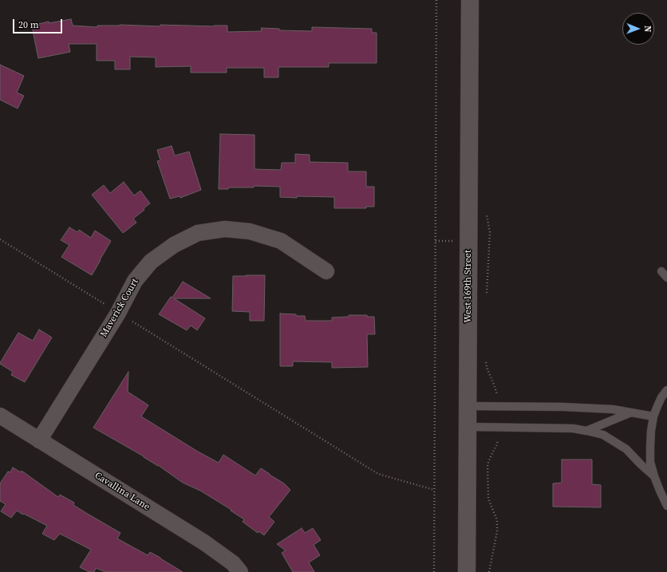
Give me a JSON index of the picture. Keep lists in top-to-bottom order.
{
  "streets": {
    "street": ["West 169th Street", "Maverick Court", "Cavallina Lane"]
  },
  "crossings": [
    ["Maverick Court", "Cavallina Lane"]
  ],
  "scale_bar": "20 m",
  "north": "right"
}
